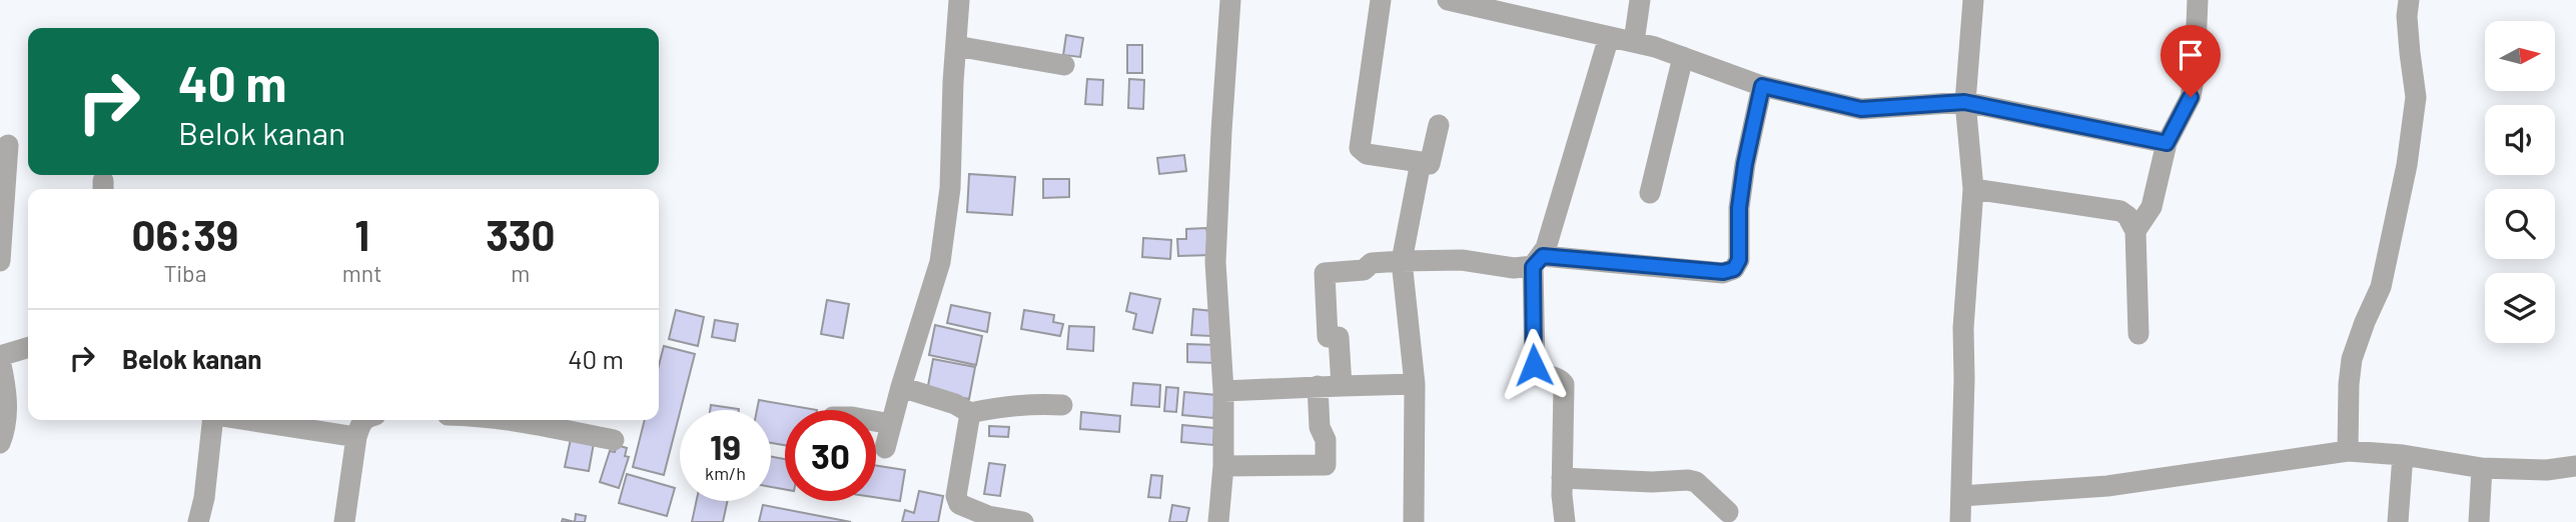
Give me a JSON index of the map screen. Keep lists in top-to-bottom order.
{
  "north": "right",
  "page": {
    "turn": ["40 m", "Belok kanan"],
    "eta": [
      "06:39",
      "Tiba",
      "1",
      "mnt",
      "330",
      "m"
    ],
    "list": [
      {
        "name": "Belok kanan",
        "value": "40 m"
      }
    ],
    "speed": "19 km/h",
    "limit": "30"
  }
}
